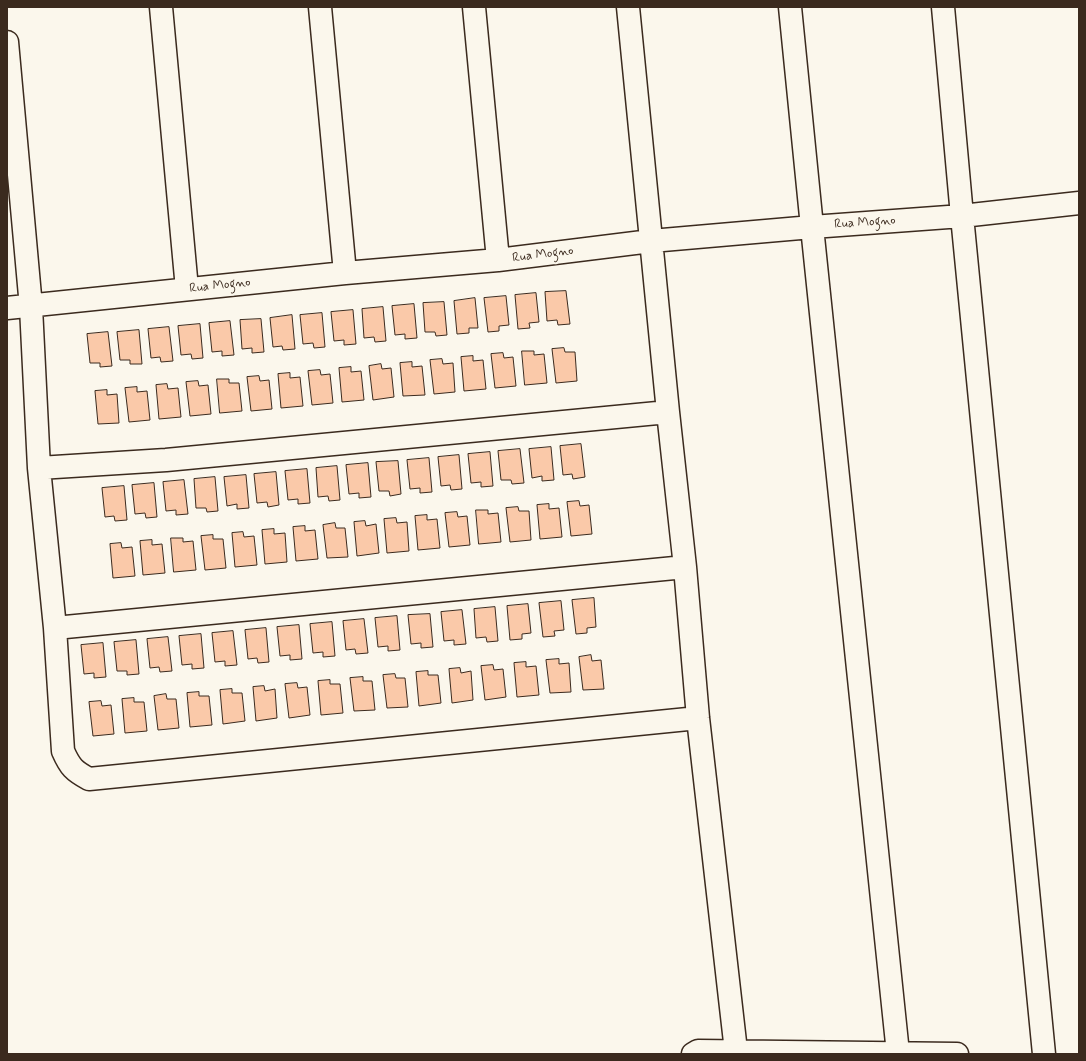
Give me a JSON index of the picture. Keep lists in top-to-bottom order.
{
  "streets": {
    "street": ["Rua Mogno"]
  }
}
